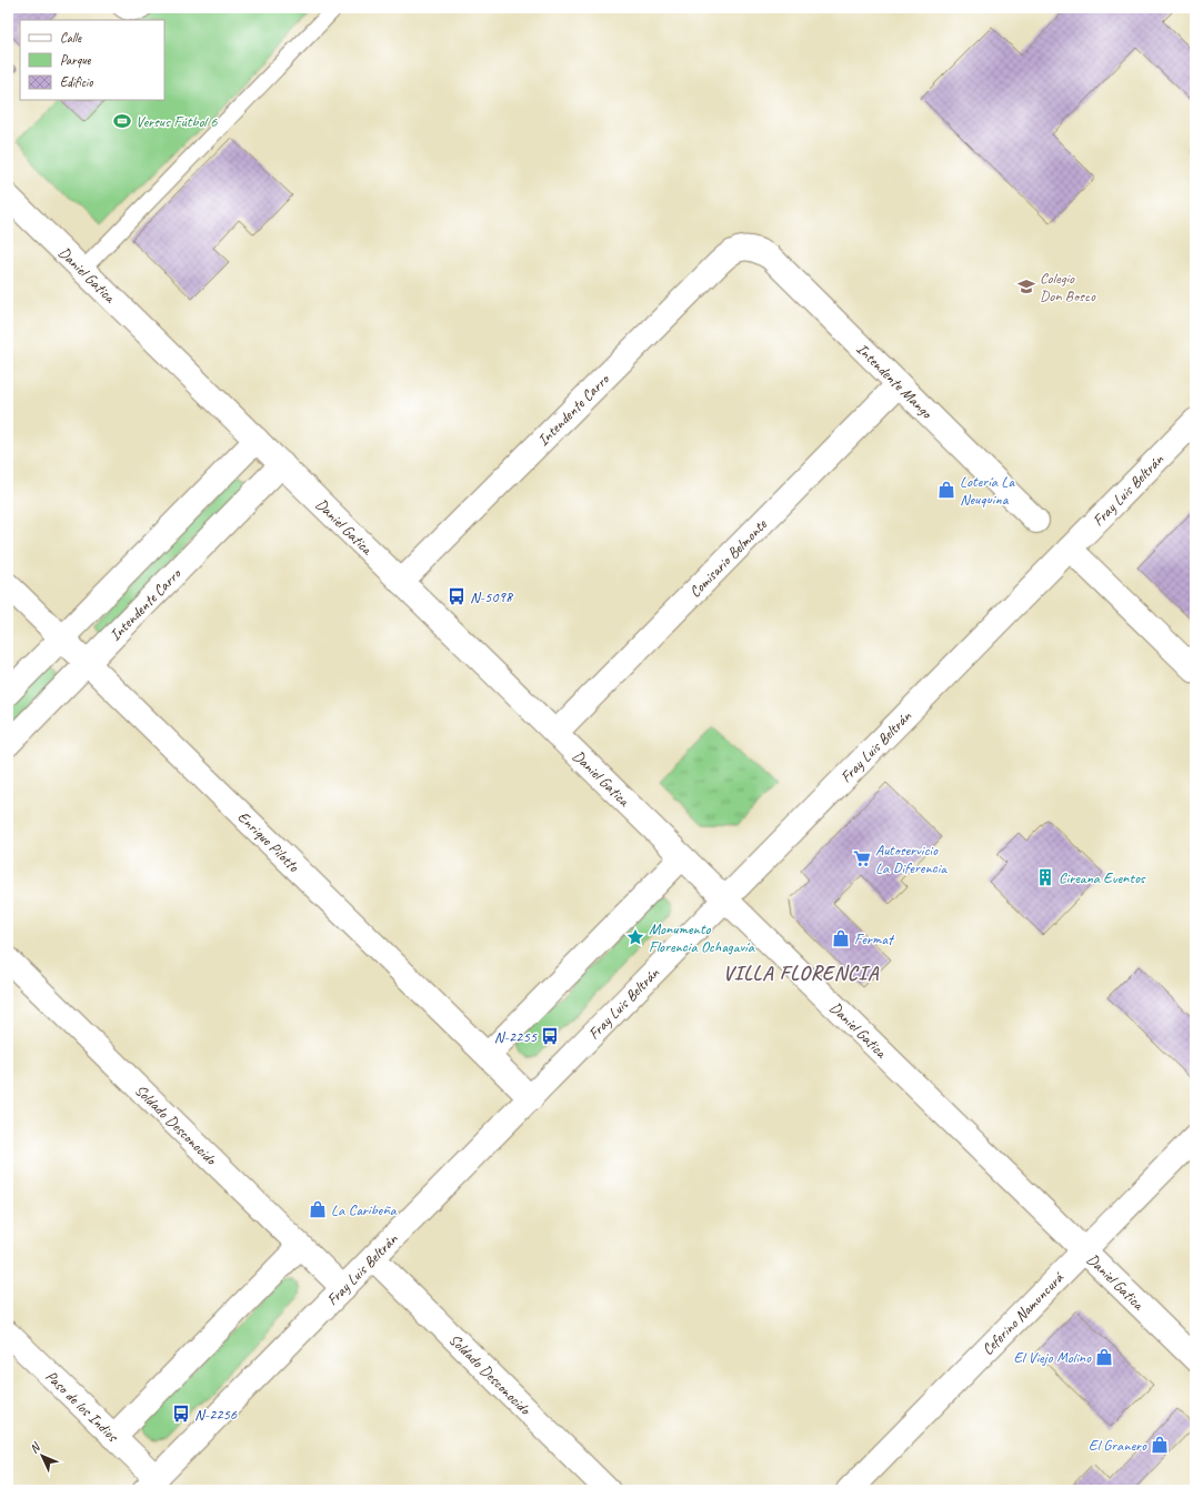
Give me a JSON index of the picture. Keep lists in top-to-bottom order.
{
  "streets": {
    "street": [
      "Daniel Gatica",
      "Intendente Mango",
      "Intendente Carro",
      "Fray Luis Beltrán",
      "Comisario Belmonte",
      "Enrique Pilotto",
      "Soldado Desconocido",
      "Ceferino Namuncurá",
      "Paso de los Indios"
    ]
  },
  "crossings": [
    ["Daniel Gatica", "Intendente Carro"],
    ["Daniel Gatica", "Fray Luis Beltrán"],
    ["Daniel Gatica", "Comisario Belmonte"],
    ["Daniel Gatica", "Ceferino Namuncurá"],
    ["Intendente Mango", "Intendente Carro"],
    ["Intendente Mango", "Comisario Belmonte"],
    ["Intendente Carro", "Enrique Pilotto"],
    ["Fray Luis Beltrán", "Enrique Pilotto"],
    ["Fray Luis Beltrán", "Soldado Desconocido"],
    ["Fray Luis Beltrán", "Paso de los Indios"]
  ],
  "districts": ["VILLA FLORENCIA"],
  "places": {
    "sports": ["Versus Fútbol 6"],
    "school or university": ["Colegio Don Bosco"],
    "shop": [
      "Lotería La Neuquina",
      "Fermat",
      "La Caribeña",
      "El Viejo Molino",
      "El Granero"
    ],
    "bus stop": ["N-5098", "N-2255", "N-2256"],
    "supermarket": ["Autoservicio La Diferencia"],
    "building": ["Cireana Eventos"],
    "place": ["Monumento Florencia Ochagavía"]
  },
  "legend": ["Calle", "Parque", "Edificio"],
  "north": "top left"
}
